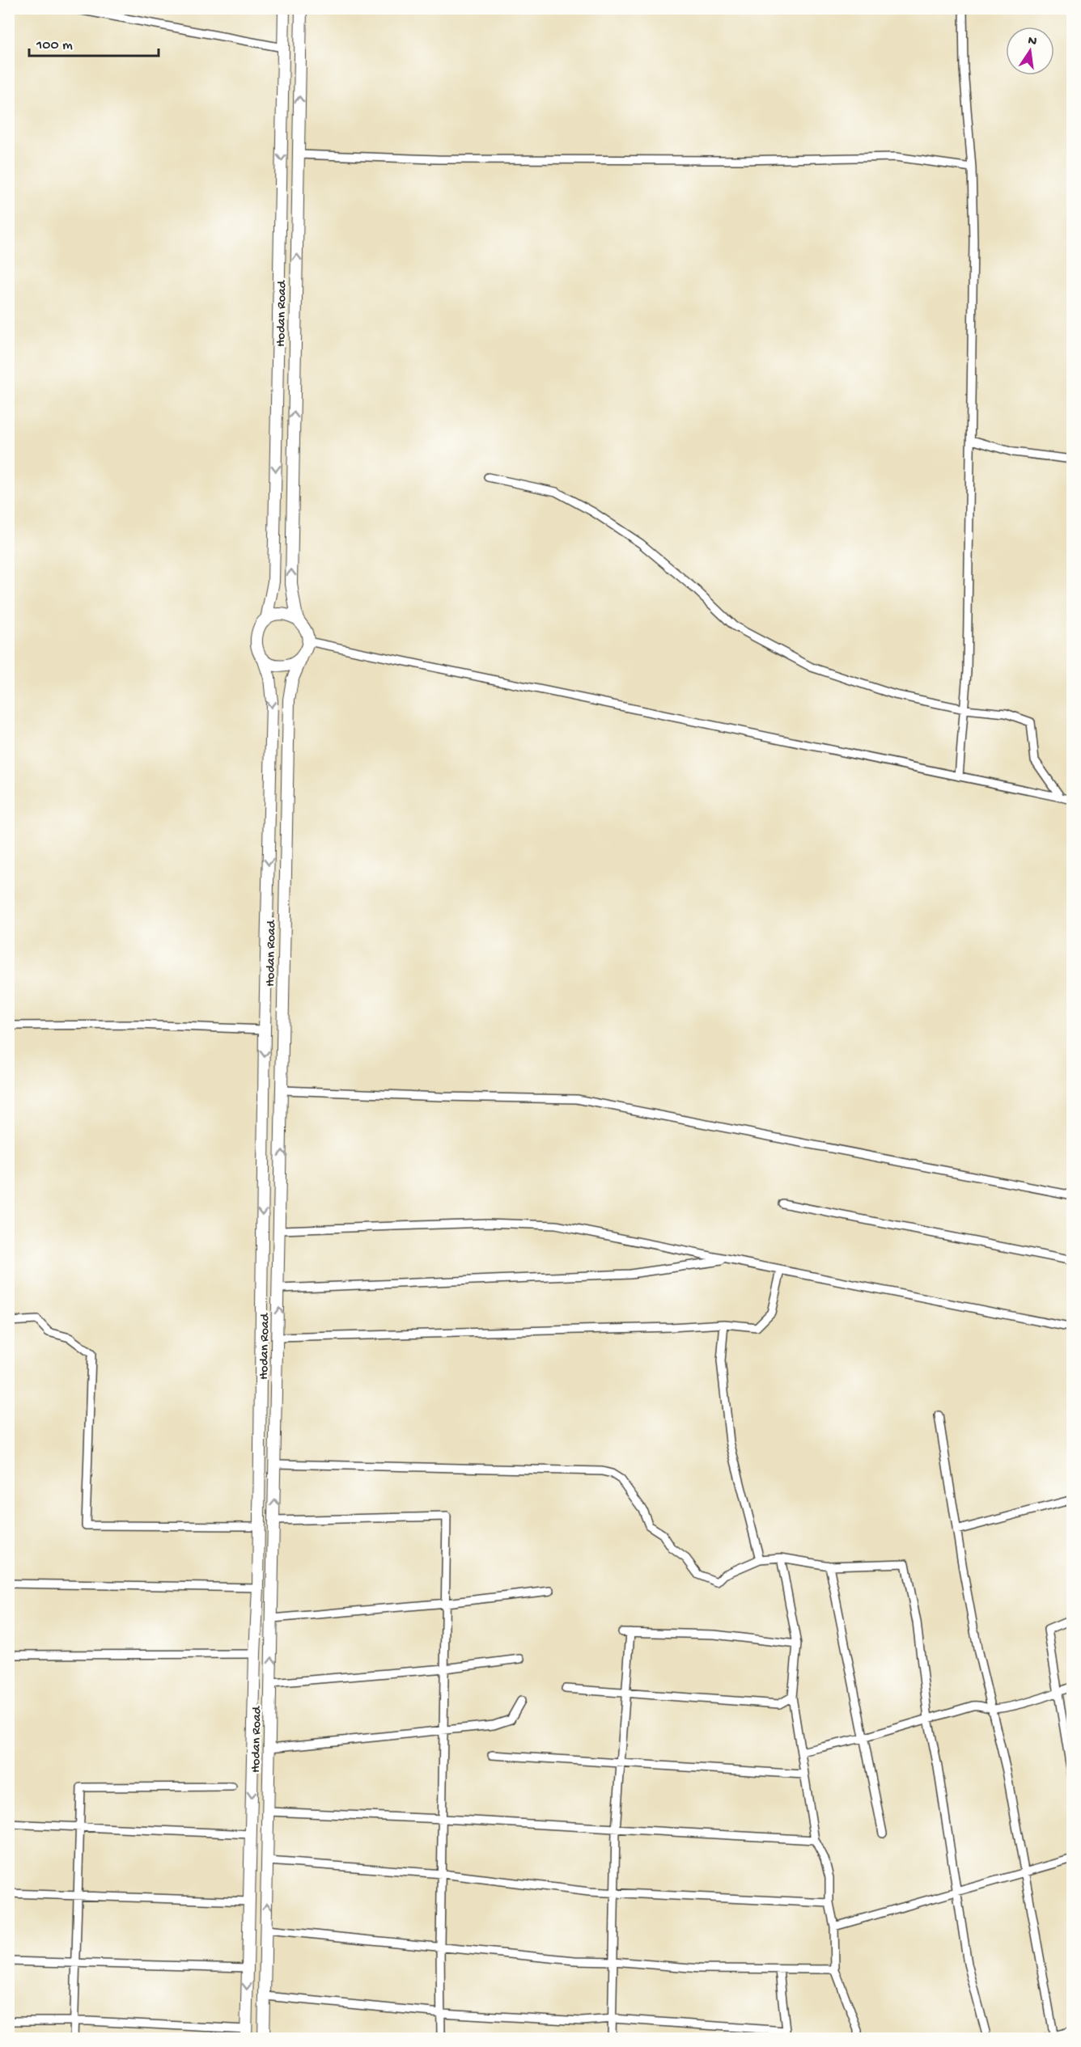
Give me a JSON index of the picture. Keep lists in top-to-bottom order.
{
  "streets": {
    "main road": ["Hodan Road"]
  },
  "scale_bar": "100 m",
  "north": "top"
}
